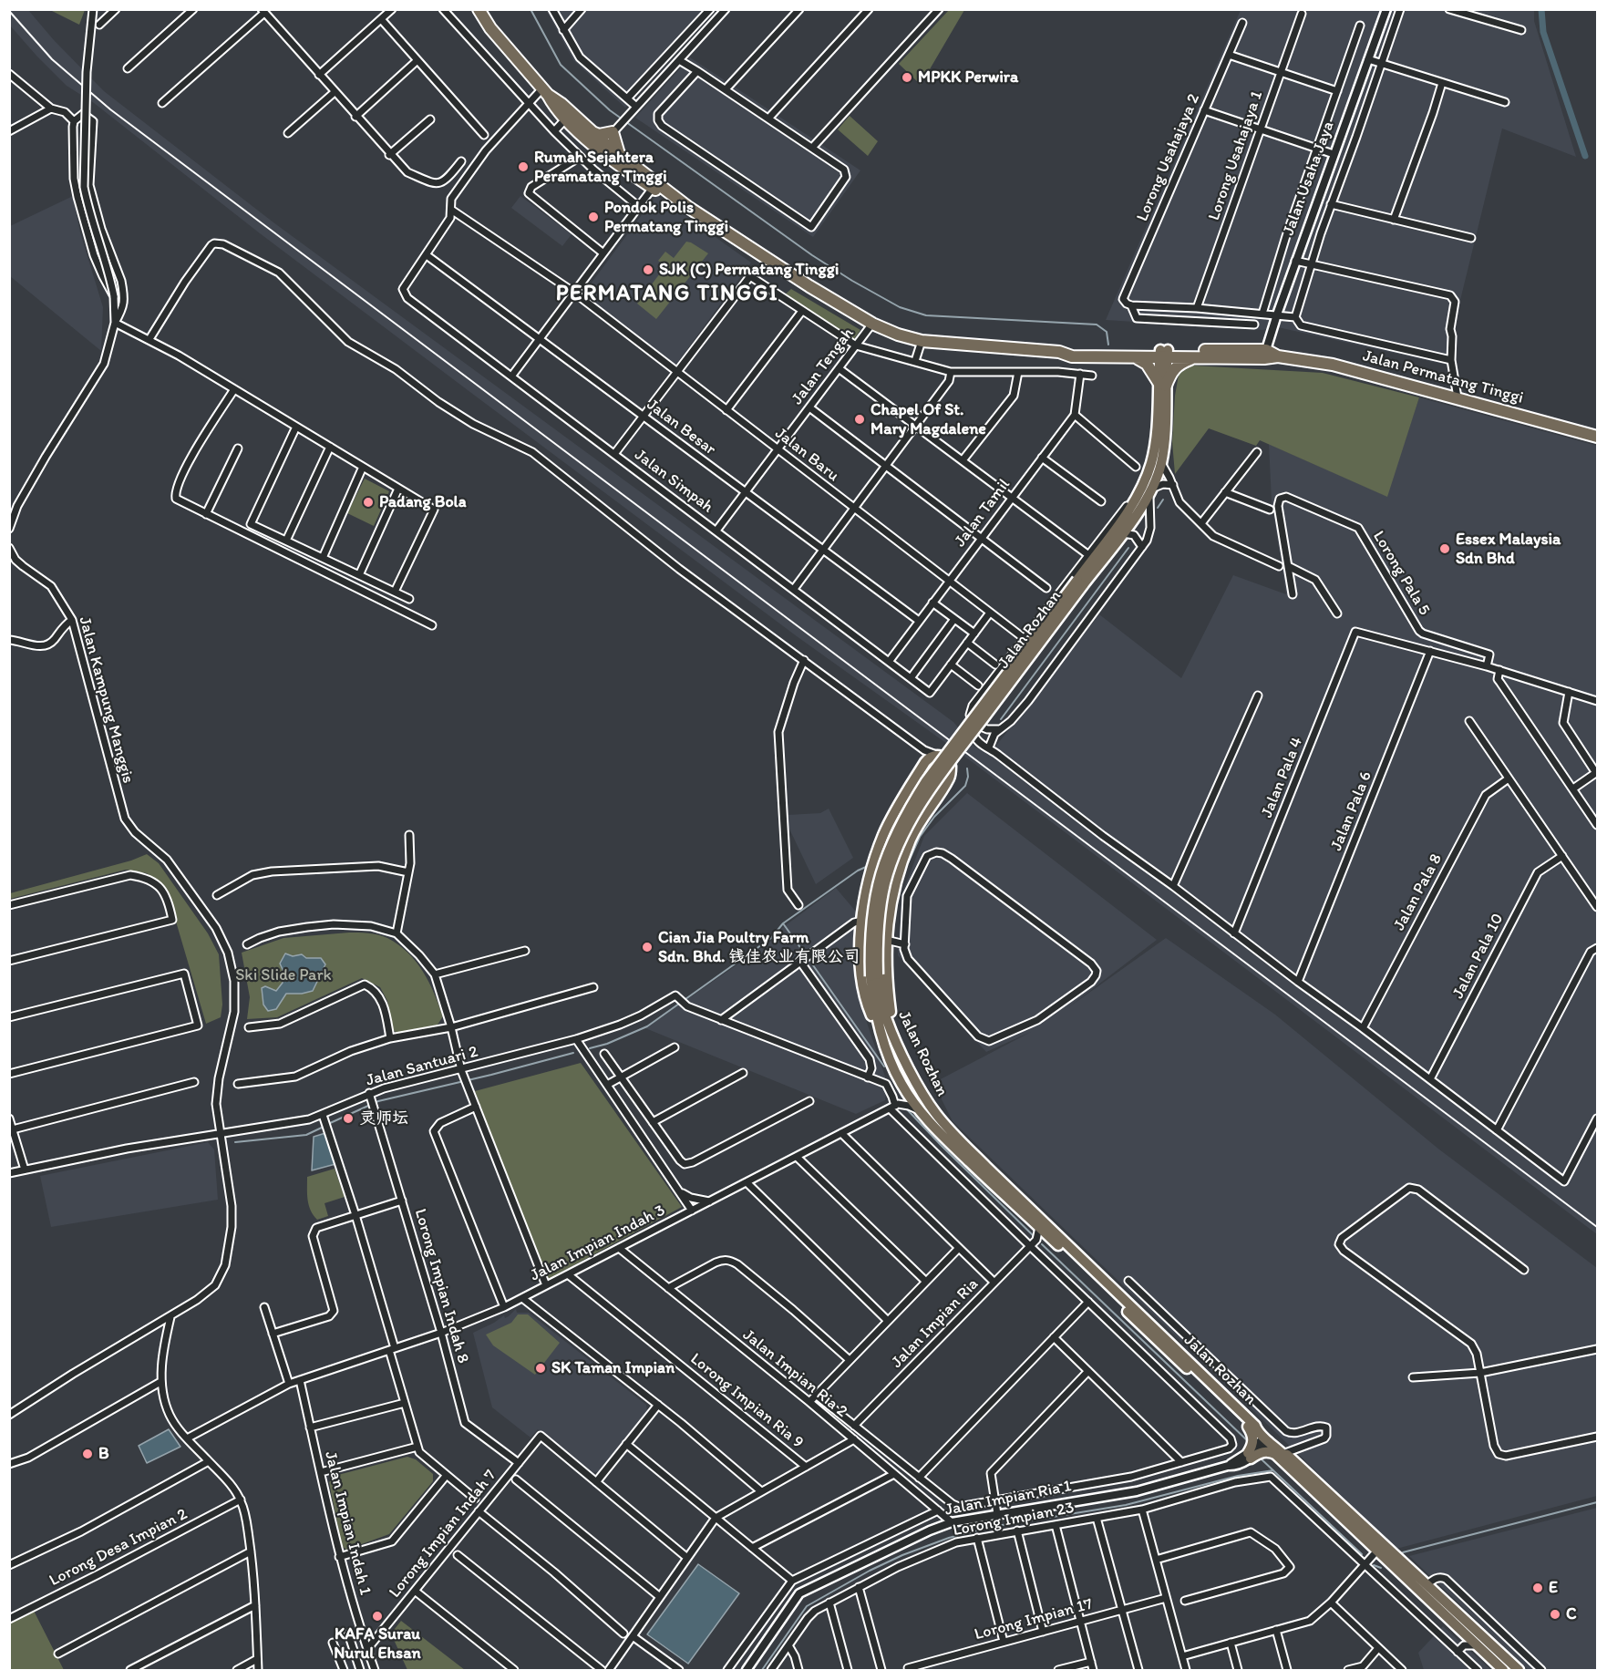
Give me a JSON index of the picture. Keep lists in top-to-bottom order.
{
  "streets": {
    "highway": ["Jalan Permatang Tinggi"],
    "main road": ["Jalan Rozhan"],
    "street": [
      "Lorong Usahajaya 1",
      "Lorong Usahajaya 2",
      "Jalan Usaha Jaya",
      "Jalan Tengah",
      "Jalan Besar",
      "Jalan Baru",
      "Jalan Simpah",
      "Jalan Tamil",
      "Lorong Pala 5",
      "Jalan Kampung Manggis",
      "Jalan Pala 4",
      "Jalan Pala 6",
      "Jalan Pala 8",
      "Jalan Pala 10",
      "Jalan Santuari 2",
      "Jalan Impian Indah 3",
      "Lorong Impian Indah 8",
      "Jalan Impian Ria",
      "Jalan Impian Ria 2",
      "Lorong Impian Ria 9",
      "Jalan Impian Ria 1",
      "Lorong Impian 23",
      "Jalan Impian Indah 1",
      "Lorong Impian Indah 7",
      "Lorong Desa Impian 2",
      "Lorong Impian 17"
    ]
  },
  "crossings": [
    ["Jalan Usaha Jaya", "Jalan Permatang Tinggi"],
    ["Jalan Tengah", "Jalan Permatang Tinggi"],
    ["Jalan Tengah", "Jalan Besar"],
    ["Jalan Tengah", "Jalan Baru"],
    ["Jalan Tengah", "Jalan Simpah"],
    ["Jalan Permatang Tinggi", "Jalan Rozhan"],
    ["Jalan Besar", "Jalan Simpah"],
    ["Jalan Besar", "Jalan Tamil"],
    ["Jalan Baru", "Jalan Tamil"],
    ["Jalan Simpah", "Jalan Tamil"],
    ["Jalan Rozhan", "Jalan Impian Ria 1"],
    ["Jalan Kampung Manggis", "Jalan Santuari 2"],
    ["Jalan Pala 4", "Jalan Pala 6"],
    ["Jalan Santuari 2", "Lorong Impian Indah 8"],
    ["Jalan Impian Indah 3", "Lorong Impian Indah 8"],
    ["Jalan Impian Indah 3", "Jalan Impian Ria 2"],
    ["Jalan Impian Indah 3", "Lorong Impian Ria 9"],
    ["Jalan Impian Indah 3", "Jalan Impian Indah 1"],
    ["Lorong Impian Indah 8", "Lorong Impian Indah 7"],
    ["Jalan Impian Ria", "Jalan Impian Ria 2"],
    ["Jalan Impian Ria 2", "Jalan Impian Ria 1"],
    ["Jalan Impian Indah 1", "Lorong Impian Indah 7"]
  ],
  "districts": ["PERMATANG TINGGI"],
  "parks": ["Ski Slide Park"],
  "places": [
    "MPKK Perwira",
    "Rumah Sejahtera Peramatang Tinggi",
    "Pondok Polis Permatang Tinggi",
    "SJK (C) Permatang Tinggi",
    "Chapel Of St. Mary Magdalene",
    "Padang Bola",
    "Essex Malaysia Sdn Bhd",
    "Cian Jia Poultry Farm Sdn. Bhd. 钱佳农业有限公司",
    "灵师坛",
    "SK Taman Impian",
    "B",
    "E",
    "C",
    "KAFA Surau Nurul Ehsan"
  ]
}
